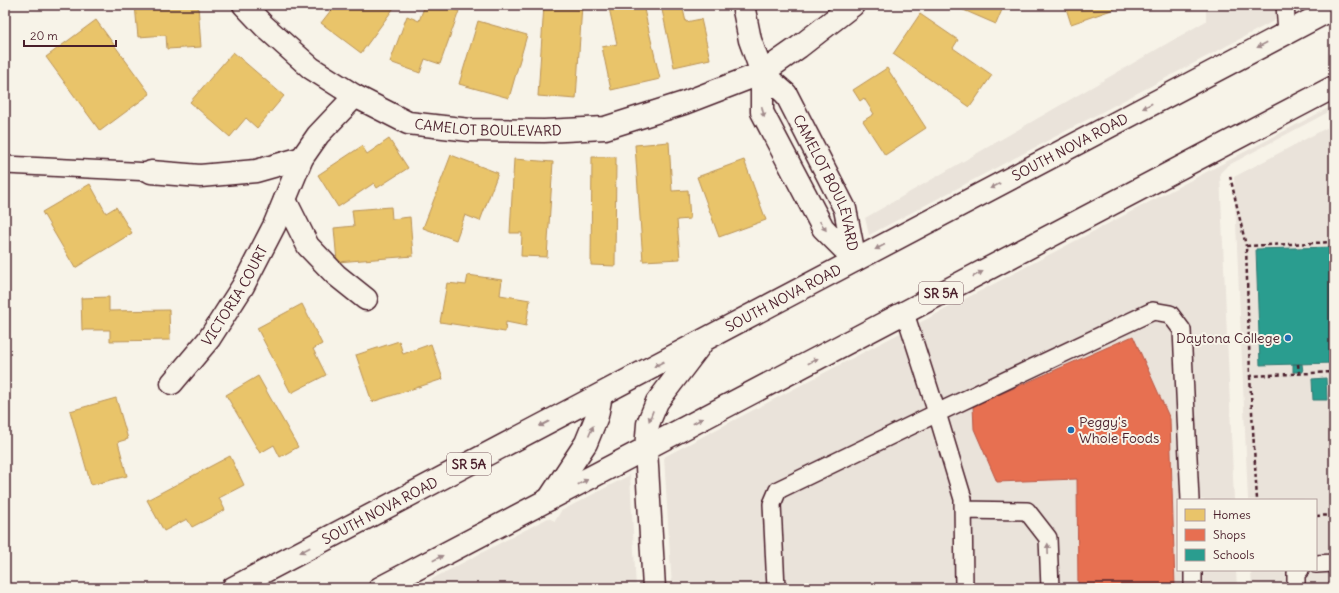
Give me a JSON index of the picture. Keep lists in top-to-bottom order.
{
  "streets": {
    "main road": [
      "CAMELOT BOULEVARD",
      "SOUTH NOVA ROAD",
      "SR 5A",
      "VICTORIA COURT"
    ]
  },
  "crossings": [
    ["CAMELOT BOULEVARD", "SOUTH NOVA ROAD"],
    ["CAMELOT BOULEVARD", "VICTORIA COURT"]
  ],
  "places": ["Daytona College", "Peggy's Whole Foods"],
  "legend": ["Homes", "Shops", "Schools"],
  "scale_bar": "20 m"
}
